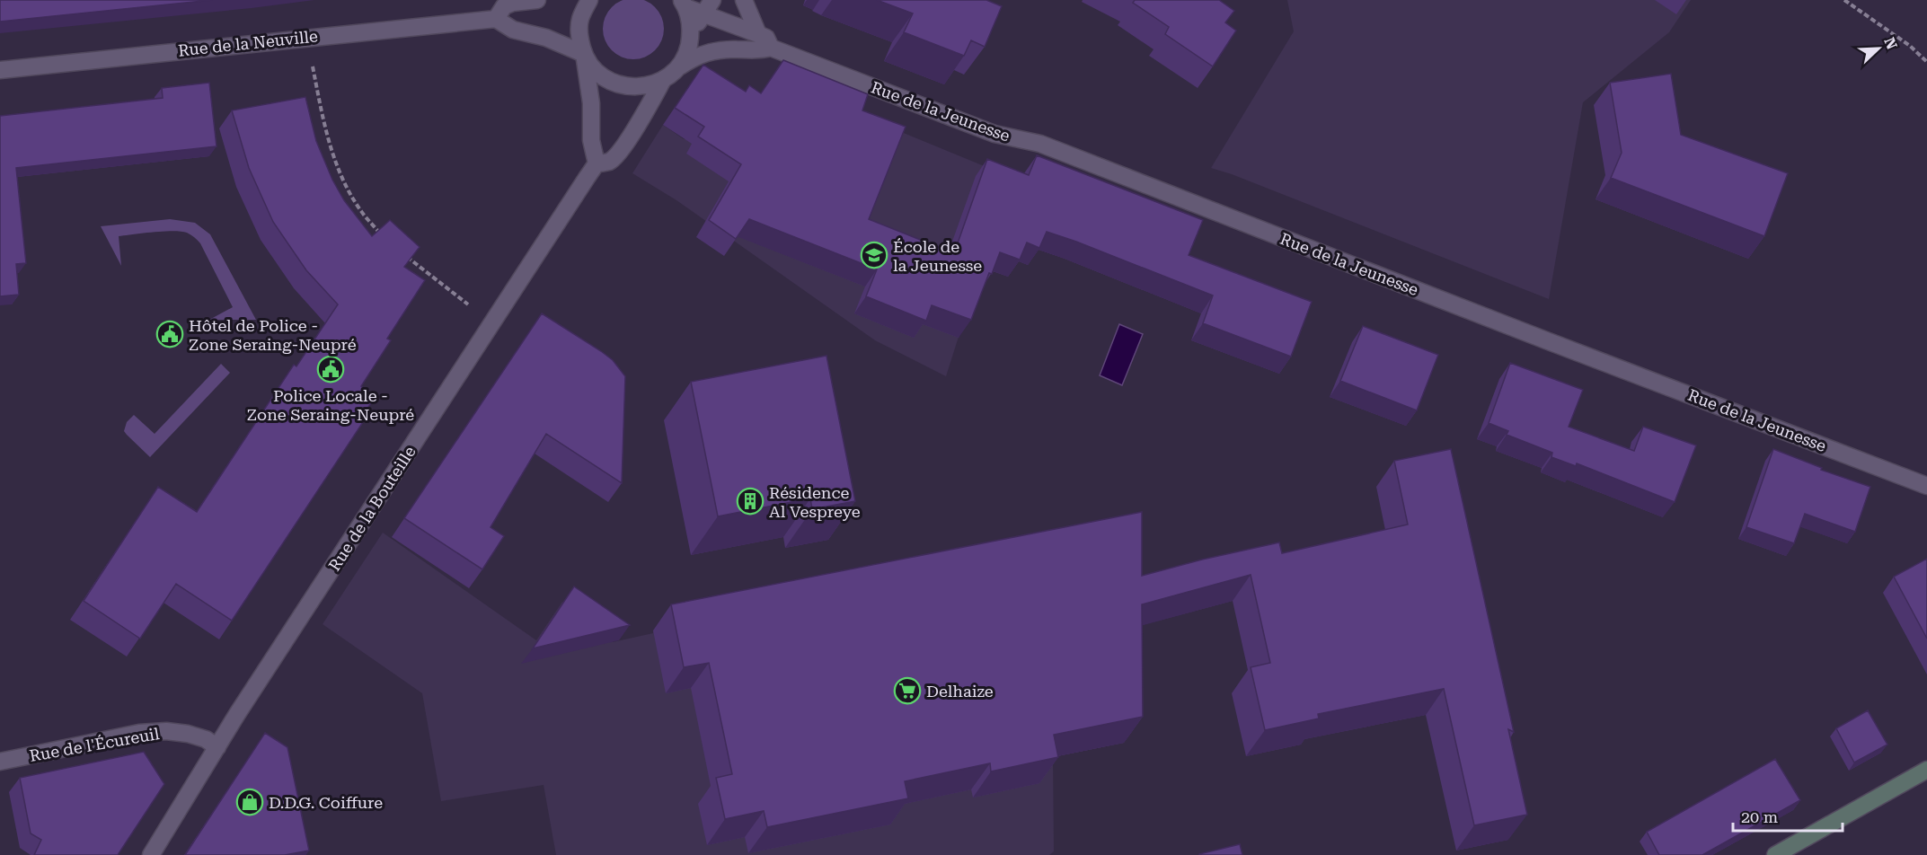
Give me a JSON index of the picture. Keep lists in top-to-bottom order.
{
  "streets": {
    "street": [
      "Rue de la Neuville",
      "Rue de la Jeunesse",
      "Rue de la Bouteille",
      "Rue de l'Écureuil"
    ]
  },
  "crossings": [
    ["Rue de la Bouteille", "Rue de l'Écureuil"]
  ],
  "places": {
    "school or university": ["École de la Jeunesse"],
    "public building": ["Hôtel de Police - Zone Seraing-Neupré", "Police Locale - Zone Seraing-Neupré"],
    "building": ["Résidence Al Vespreye"],
    "supermarket": ["Delhaize"],
    "shop": ["D.D.G. Coiffure"]
  },
  "scale_bar": "20 m",
  "north": "top right"
}
